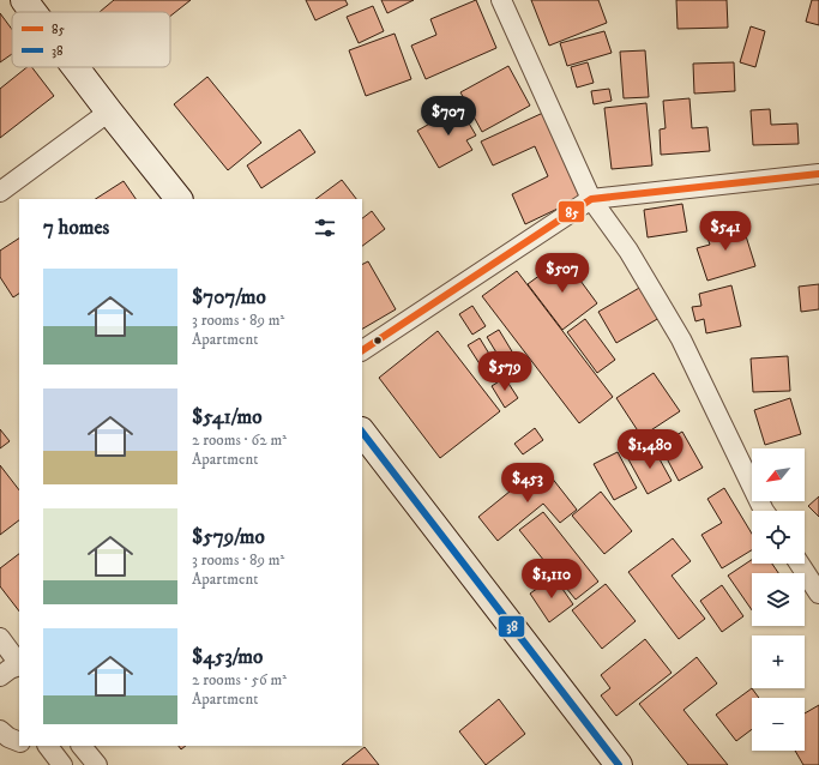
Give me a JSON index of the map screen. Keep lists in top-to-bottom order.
{
  "lines": ["transit line 85", "transit line 38"],
  "legend": ["85", "38"],
  "north": "bottom left",
  "page": {
    "price": [
      "$707",
      "$541",
      "$507",
      "$579",
      "$1,480",
      "$453",
      "$1,110"
    ],
    "heading": "7 homes",
    "list": [
      {
        "name": "$707/mo",
        "note": "3 rooms · 89 m² · Apartment"
      },
      {
        "name": "$541/mo",
        "note": "2 rooms · 62 m² · Apartment"
      },
      {
        "name": "$579/mo",
        "note": "3 rooms · 89 m² · Apartment"
      },
      {
        "name": "$453/mo",
        "note": "2 rooms · 56 m² · Apartment"
      }
    ],
    "map_buttons": ["+", "−"]
  }
}
